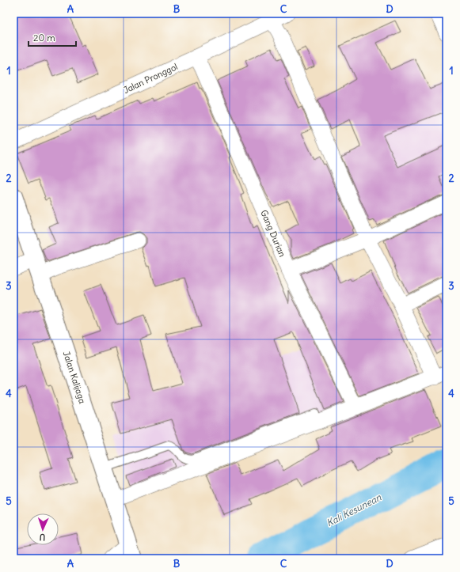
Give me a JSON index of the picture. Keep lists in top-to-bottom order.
{
  "streets": {
    "highway": ["Jalan Kalijaga"],
    "street": ["Jalan Pronggol", "Gang Durian"]
  },
  "crossings": [
    ["Jalan Pronggol", "Gang Durian"]
  ],
  "water": ["Kali Kesunean"],
  "scale_bar": "20 m",
  "north": "bottom",
  "grid": {
    "columns": [
      "A",
      "B",
      "C",
      "D"
    ],
    "rows": [
      "1",
      "2",
      "3",
      "4",
      "5"
    ]
  }
}
